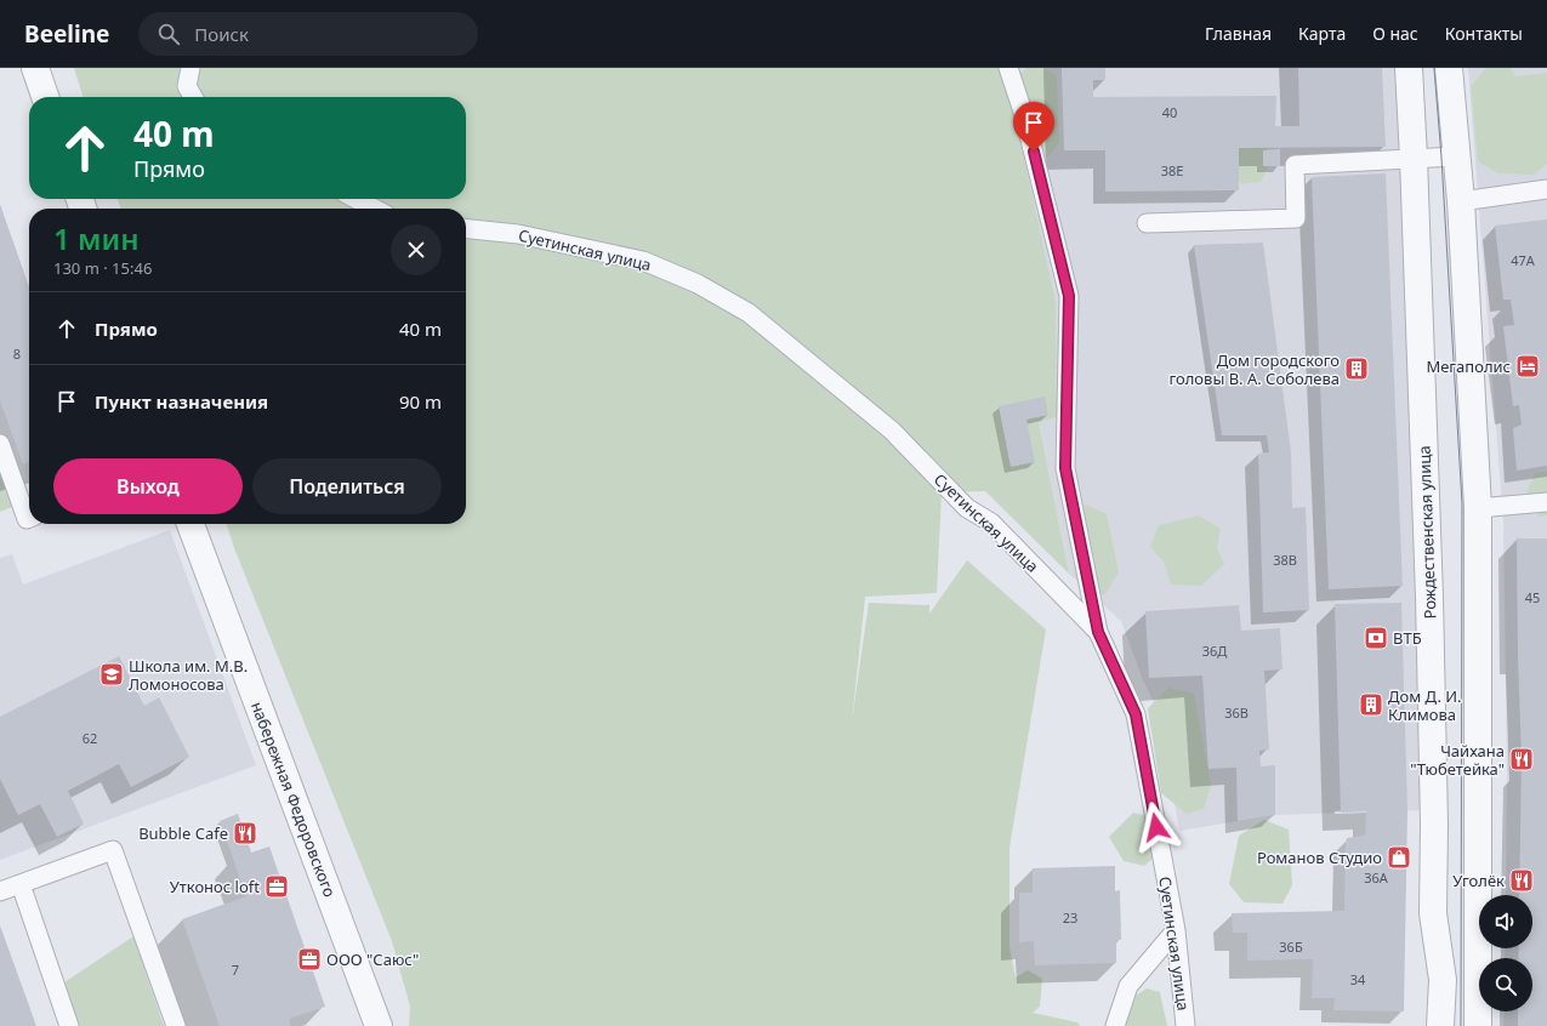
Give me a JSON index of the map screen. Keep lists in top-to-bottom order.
{
  "streets": {
    "street": ["Рождественская улица", "набережная Федоровского"],
    "lane": ["Суетинская улица"]
  },
  "places": {
    "hotel": ["Мегаполис"],
    "building": ["Дом городского головы В. А. Соболева", "Дом Д. И. Климова"],
    "bank": ["ВТБ"],
    "school or university": ["Школа им. М.В. Ломоносова"],
    "restaurant": ["Чайхана \"Тюбетейка\"", "Bubble Cafe", "Уголёк"],
    "shop": ["Романов Студио"],
    "office": ["Утконос loft", "ООО \"Саюс\""]
  },
  "house_numbers": [
    "40",
    "38Е",
    "47А",
    "8",
    "38В",
    "45",
    "36Д",
    "36В",
    "62",
    "36А",
    "23",
    "36Б",
    "7",
    "34"
  ],
  "page": {
    "header": "Beeline",
    "search": "Поиск",
    "nav": [
      "Главная",
      "Карта",
      "О нас",
      "Контакты"
    ],
    "turn": ["40 m", "Прямо"],
    "heading": ["1 мин", "130 m · 15:46"],
    "list": [
      {
        "name": "Прямо",
        "value": "40 m"
      },
      {
        "name": "Пункт назначения",
        "value": "90 m"
      }
    ],
    "buttons": ["Выход", "Поделиться"]
  }
}
